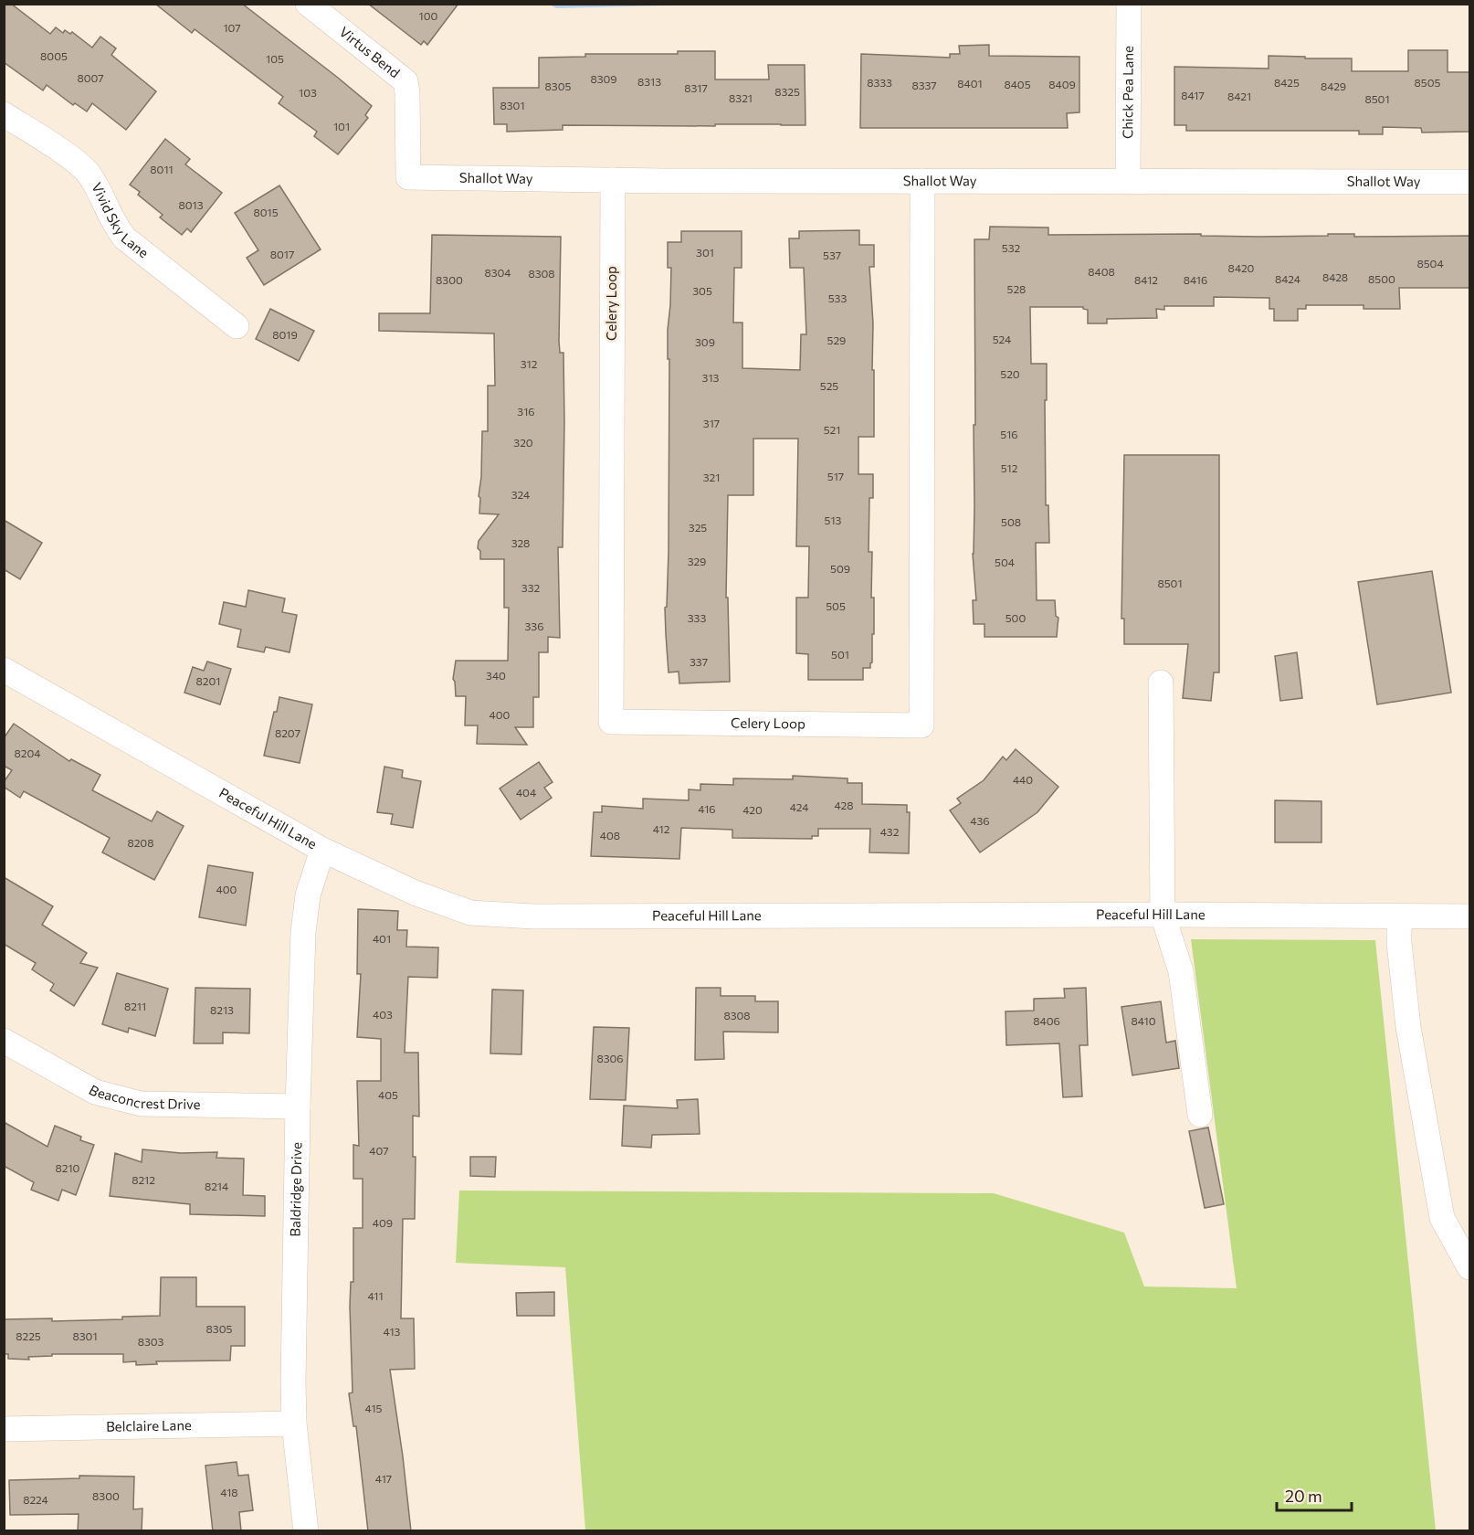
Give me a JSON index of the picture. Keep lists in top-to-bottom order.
{
  "streets": {
    "street": [
      "Virtus Bend",
      "Chick Pea Lane",
      "Shallot Way",
      "Vivid Sky Lane",
      "Celery Loop",
      "Peaceful Hill Lane",
      "Beaconcrest Drive",
      "Baldridge Drive",
      "Belclaire Lane"
    ]
  },
  "crossings": [
    ["Virtus Bend", "Shallot Way"],
    ["Chick Pea Lane", "Shallot Way"],
    ["Shallot Way", "Celery Loop"],
    ["Peaceful Hill Lane", "Baldridge Drive"],
    ["Beaconcrest Drive", "Baldridge Drive"],
    ["Baldridge Drive", "Belclaire Lane"]
  ],
  "house_numbers": [
    "100",
    "107",
    "8005",
    "105",
    "8007",
    "8309",
    "8313",
    "8333",
    "8425",
    "8505",
    "8401",
    "8405",
    "8409",
    "8337",
    "8305",
    "8429",
    "8317",
    "8325",
    "103",
    "8417",
    "8421",
    "8321",
    "8501",
    "8301",
    "101",
    "8011",
    "8013",
    "8015",
    "532",
    "301",
    "8017",
    "537",
    "8504",
    "8420",
    "8408",
    "8304",
    "8308",
    "8428",
    "8424",
    "8500",
    "8300",
    "8412",
    "8416",
    "528",
    "305",
    "533",
    "8019",
    "524",
    "529",
    "309",
    "312",
    "520",
    "313",
    "525",
    "316",
    "317",
    "521",
    "516",
    "320",
    "512",
    "517",
    "321",
    "324",
    "513",
    "508",
    "325",
    "328",
    "329",
    "504",
    "509",
    "8501",
    "332",
    "505",
    "333",
    "500",
    "336",
    "501",
    "337",
    "340",
    "8201",
    "400",
    "8207",
    "8204",
    "440",
    "404",
    "428",
    "424",
    "416",
    "420",
    "436",
    "412",
    "432",
    "408",
    "8208",
    "400",
    "401",
    "8211",
    "8213",
    "403",
    "8308",
    "8406",
    "8410",
    "8306",
    "405",
    "407",
    "8210",
    "8212",
    "8214",
    "409",
    "411",
    "8305",
    "413",
    "8225",
    "8301",
    "8303",
    "415",
    "417",
    "418",
    "8300",
    "8224"
  ],
  "scale_bar": "20 m"
}
